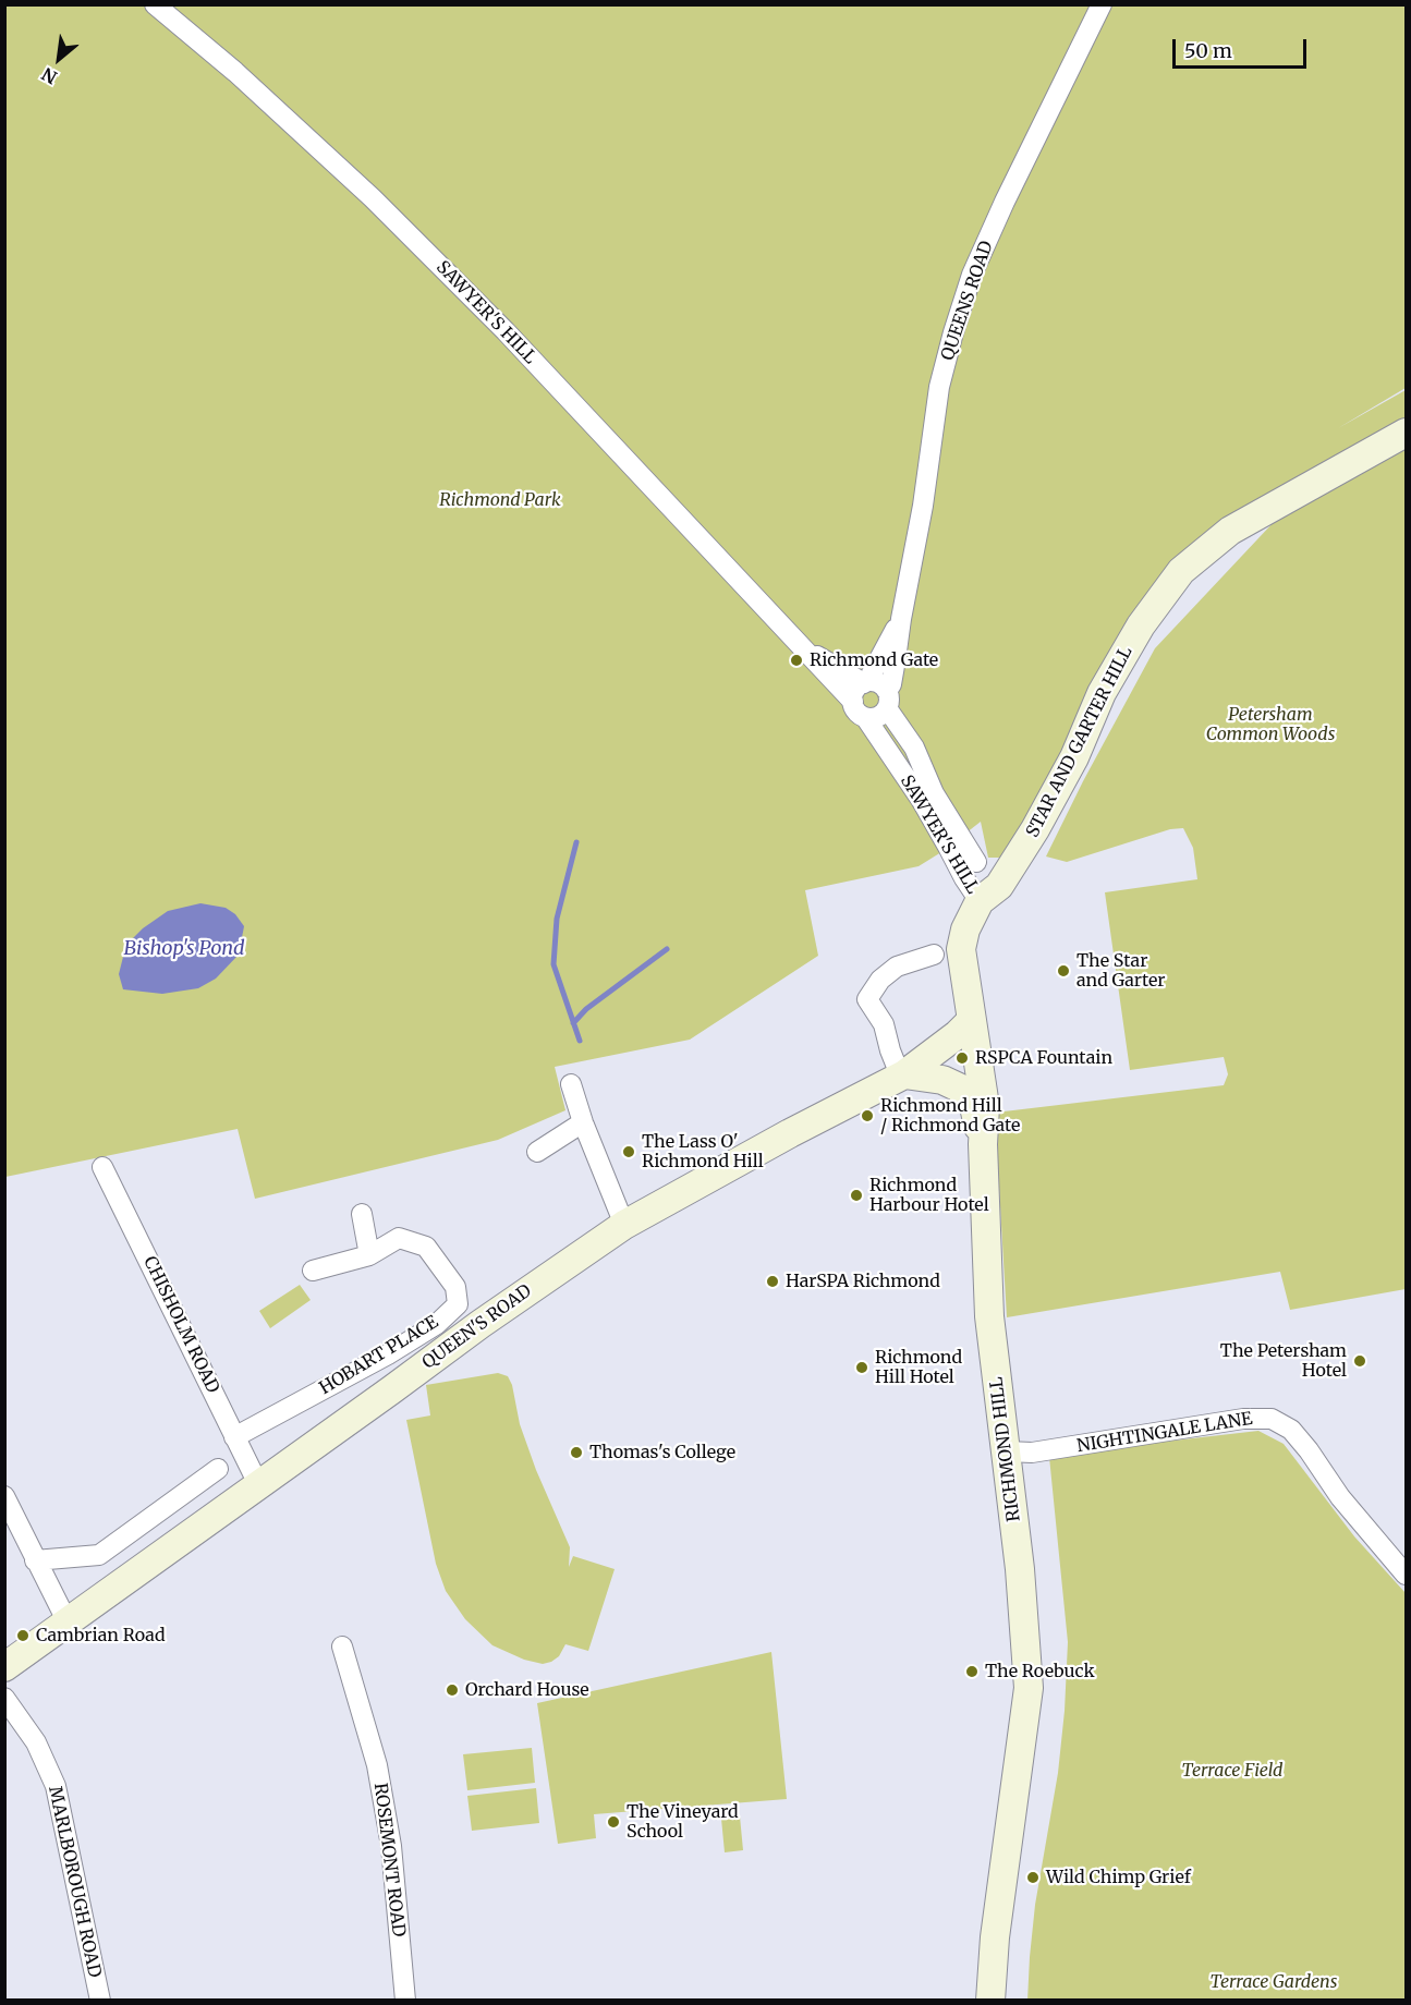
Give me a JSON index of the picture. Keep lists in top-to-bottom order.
{
  "streets": {
    "main road": ["STAR AND GARTER HILL", "QUEEN'S ROAD", "RICHMOND HILL"],
    "street": [
      "QUEENS ROAD",
      "SAWYER'S HILL",
      "CHISHOLM ROAD",
      "HOBART PLACE",
      "NIGHTINGALE LANE",
      "ROSEMONT ROAD",
      "MARLBOROUGH ROAD"
    ]
  },
  "crossings": [
    ["QUEENS ROAD", "SAWYER'S HILL"],
    ["SAWYER'S HILL", "STAR AND GARTER HILL"],
    ["SAWYER'S HILL", "RICHMOND HILL"],
    ["STAR AND GARTER HILL", "RICHMOND HILL"],
    ["CHISHOLM ROAD", "QUEEN'S ROAD"],
    ["CHISHOLM ROAD", "HOBART PLACE"],
    ["QUEEN'S ROAD", "RICHMOND HILL"],
    ["NIGHTINGALE LANE", "RICHMOND HILL"]
  ],
  "water": ["Bishop's Pond"],
  "parks": [
    "Richmond Park",
    "Petersham Common Woods",
    "Terrace Field",
    "Terrace Gardens"
  ],
  "places": [
    "Richmond Gate",
    "The Star and Garter",
    "RSPCA Fountain",
    "Richmond Hill / Richmond Gate",
    "The Lass O' Richmond Hill",
    "Richmond Harbour Hotel",
    "HarSPA Richmond",
    "The Petersham Hotel",
    "Richmond Hill Hotel",
    "Thomas's College",
    "Cambrian Road",
    "The Roebuck",
    "Orchard House",
    "The Vineyard School",
    "Wild Chimp Grief"
  ],
  "scale_bar": "50 m",
  "north": "bottom left"
}
